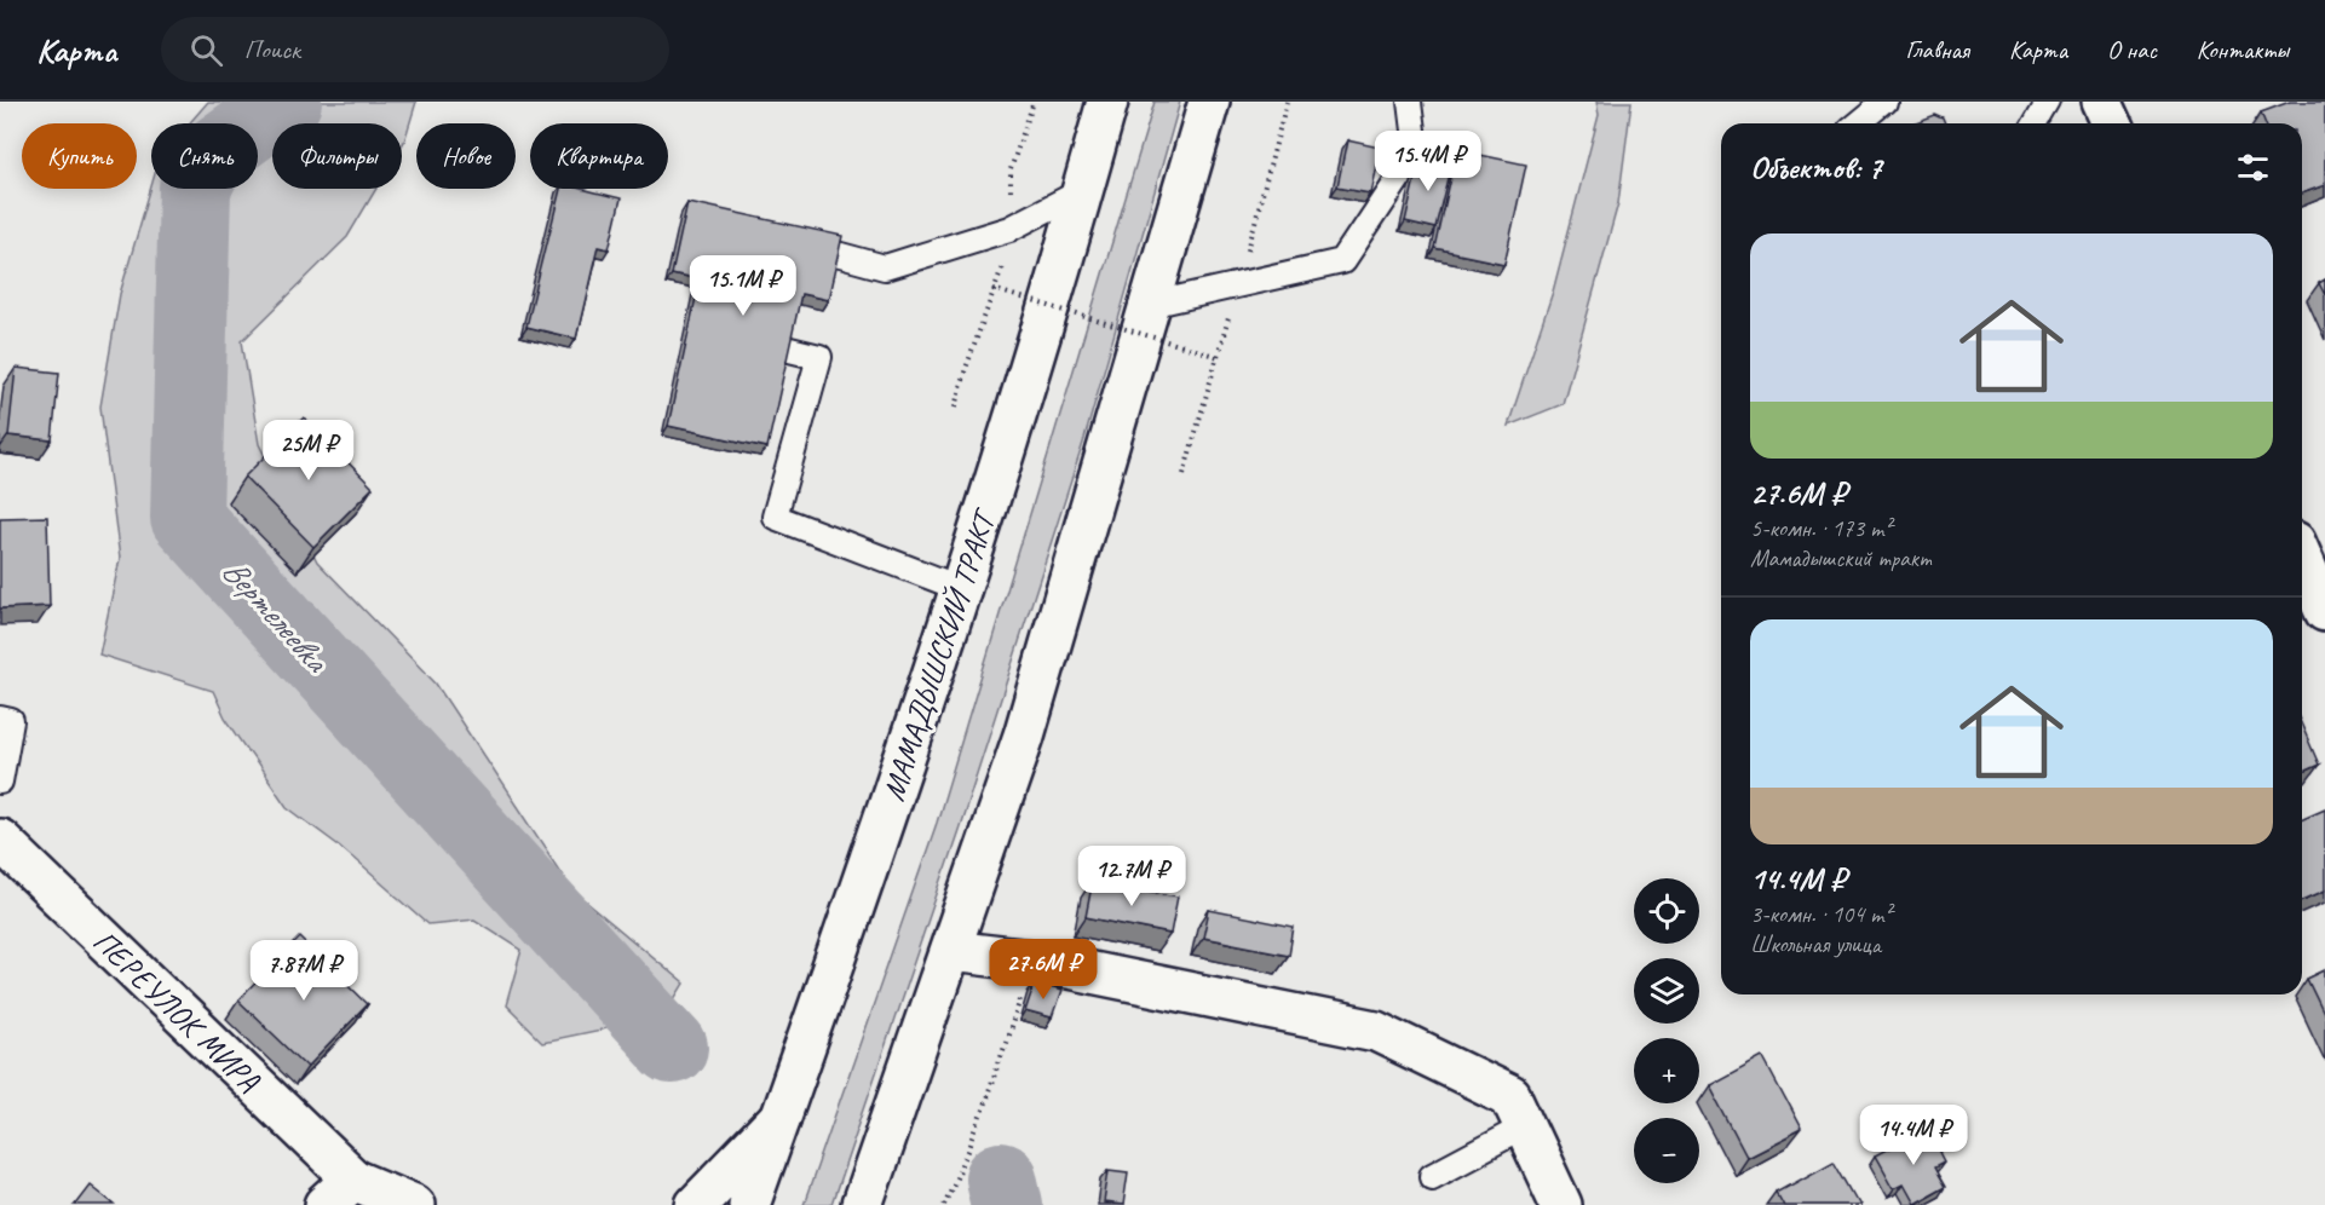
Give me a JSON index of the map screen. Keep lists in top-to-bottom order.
{
  "streets": {
    "main road": ["МАМАДЫШСКИЙ ТРАКТ", "ПЕРЕУЛОК МИРА"]
  },
  "water": ["Вертелеевка"],
  "page": {
    "header": "Карта",
    "search": "Поиск",
    "nav": [
      "Главная",
      "Карта",
      "О нас",
      "Контакты"
    ],
    "chip": [
      "Купить",
      "Снять",
      "Фильтры",
      "Новое",
      "Квартира"
    ],
    "heading": "Объектов: 7",
    "price": [
      "15.4M ₽",
      "15.1M ₽",
      "25M ₽",
      "12.7M ₽",
      "27.6M ₽",
      "7.87M ₽",
      "14.4M ₽"
    ],
    "list": [
      {
        "name": "27.6M ₽",
        "note": "5-комн. · 173 m² · Мамадышский тракт"
      },
      {
        "name": "14.4M ₽",
        "note": "3-комн. · 104 m² · Школьная улица"
      }
    ],
    "map_buttons": ["+", "−"]
  }
}
